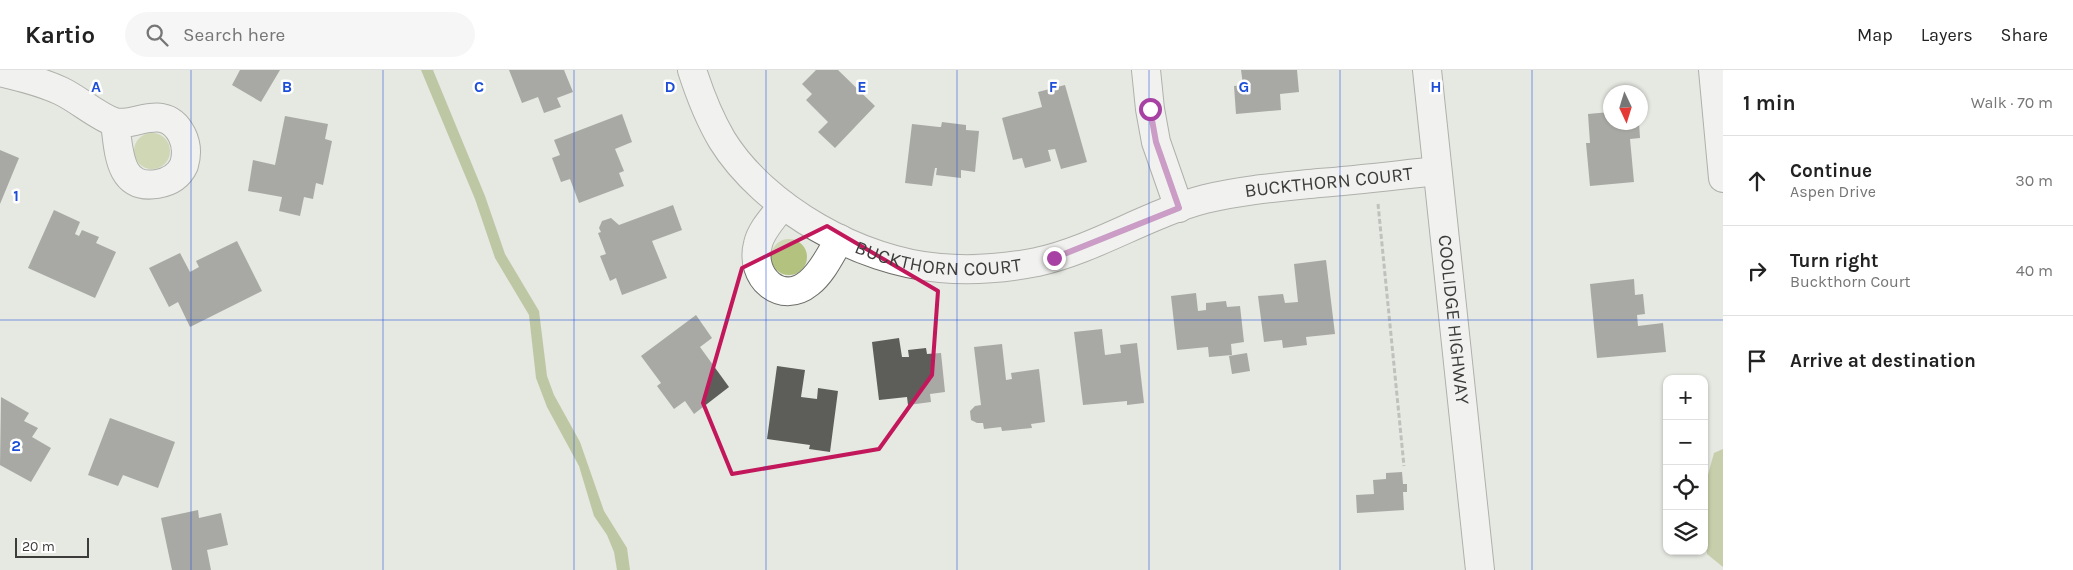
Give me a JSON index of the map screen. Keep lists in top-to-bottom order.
{
  "streets": {
    "street": ["BUCKTHORN COURT", "COOLIDGE HIGHWAY"]
  },
  "crossings": [
    ["BUCKTHORN COURT", "COOLIDGE HIGHWAY"]
  ],
  "scale_bar": "20 m",
  "north": "bottom",
  "page": {
    "header": "Kartio",
    "search": "Search here",
    "nav": ["Map", "Layers", "Share"],
    "heading": ["1 min", "Walk · 70 m"],
    "list": [
      ["Continue", "Aspen Drive", "30 m"],
      ["Turn right", "Buckthorn Court", "40 m"],
      "Arrive at destination"
    ],
    "map_buttons": ["+", "−"],
    "scale": "20 m"
  },
  "grid": {
    "columns": [
      "A",
      "B",
      "C",
      "D",
      "E",
      "F",
      "G",
      "H"
    ],
    "rows": ["1", "2"]
  }
}
